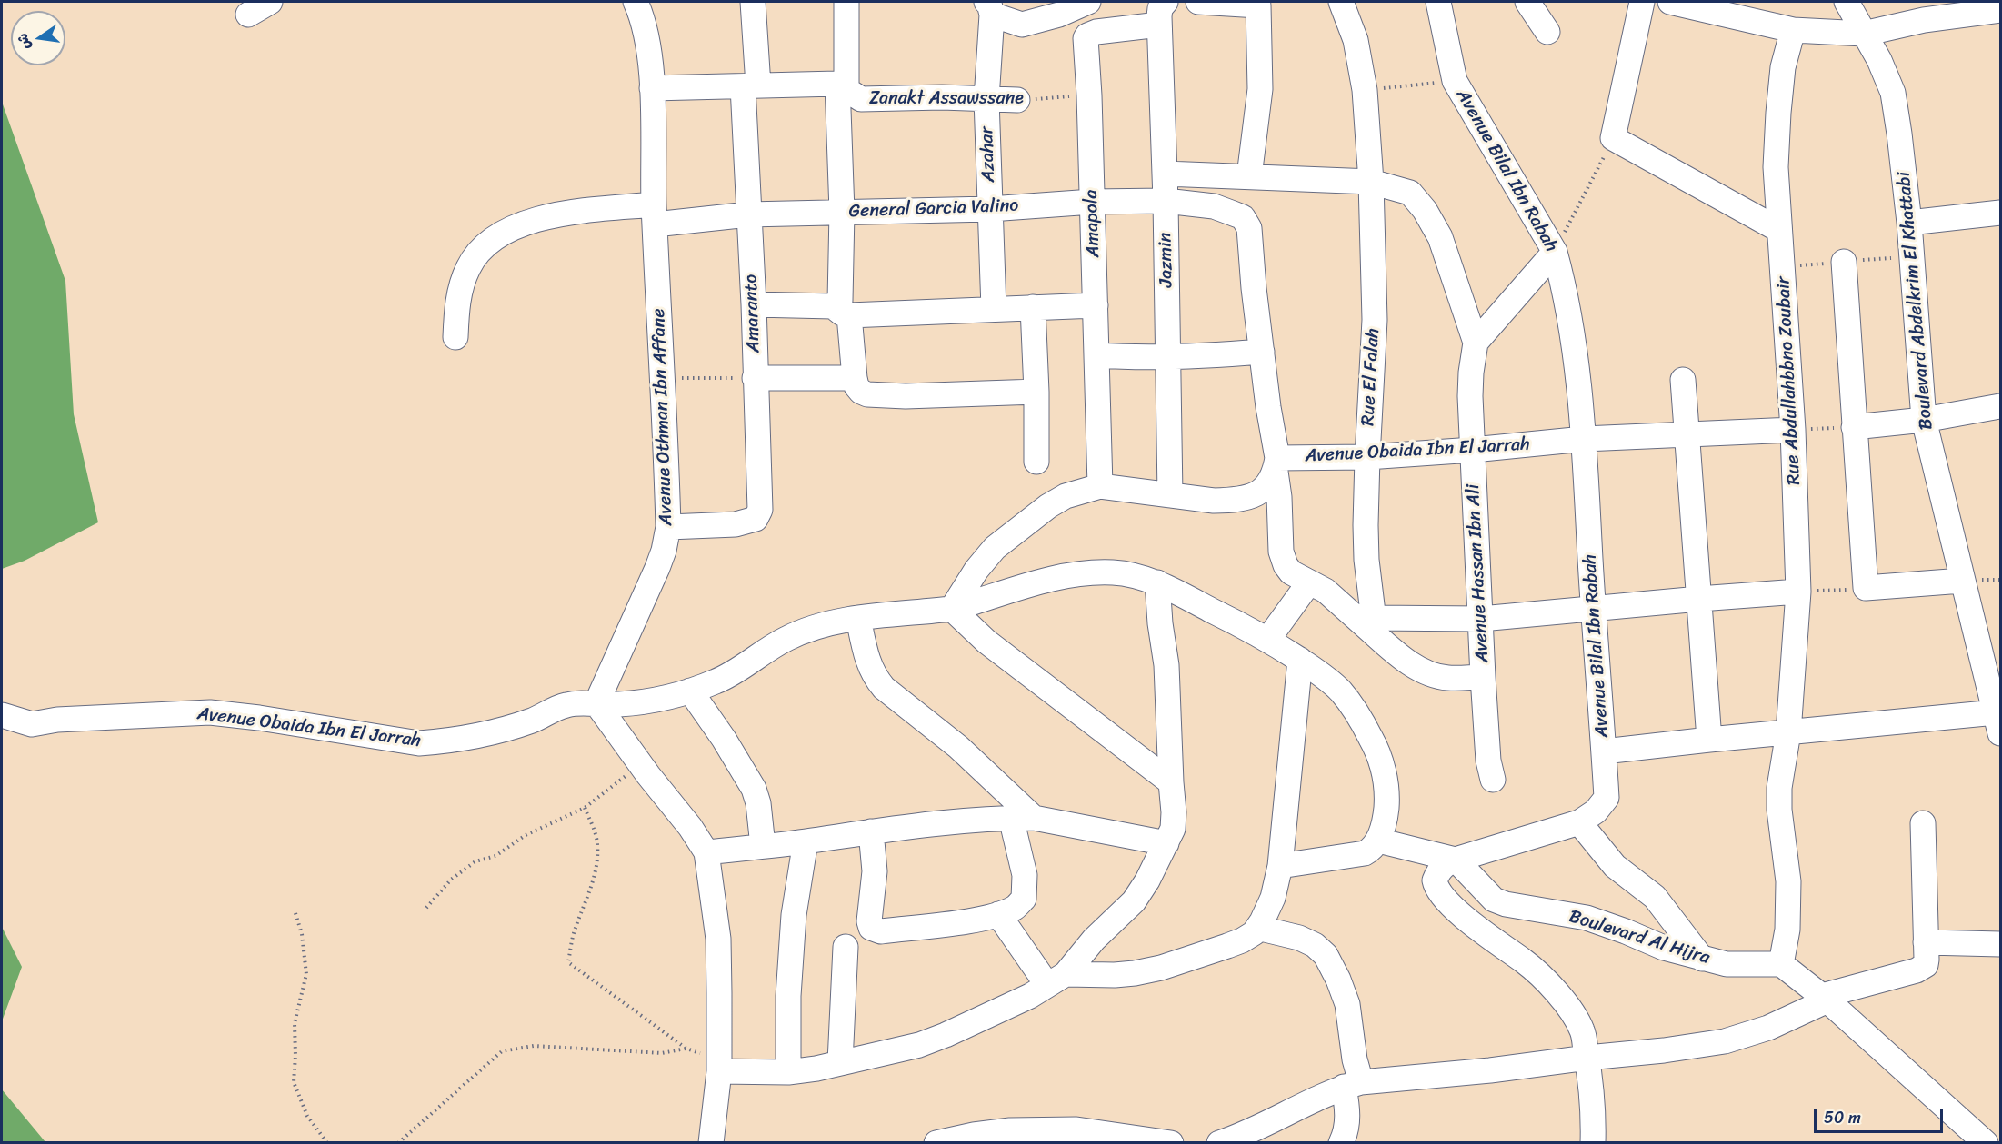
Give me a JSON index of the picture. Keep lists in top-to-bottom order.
{
  "streets": {
    "street": [
      "Zanakt Assawssane",
      "Azahar",
      "Avenue Bilal Ibn Rabah",
      "General Garcia Valino",
      "Amapola",
      "Jazmin",
      "Boulevard Abdelkrim El Khattabi",
      "Amaranto",
      "Rue El Falah",
      "Rue Abdullahbbno Zoubair",
      "Avenue Othman Ibn Affane",
      "Avenue Obaida Ibn El Jarrah",
      "Avenue Hassan Ibn Ali",
      "Boulevard Al Hijra"
    ]
  },
  "crossings": [
    ["Zanakt Assawssane", "Azahar"],
    ["Zanakt Assawssane", "Amapola"],
    ["Zanakt Assawssane", "Amaranto"],
    ["Zanakt Assawssane", "Avenue Othman Ibn Affane"],
    ["Azahar", "General Garcia Valino"],
    ["Avenue Bilal Ibn Rabah", "Avenue Obaida Ibn El Jarrah"],
    ["Avenue Bilal Ibn Rabah", "Boulevard Al Hijra"],
    ["General Garcia Valino", "Amapola"],
    ["General Garcia Valino", "Jazmin"],
    ["General Garcia Valino", "Amaranto"],
    ["General Garcia Valino", "Rue El Falah"],
    ["General Garcia Valino", "Avenue Othman Ibn Affane"],
    ["General Garcia Valino", "Avenue Obaida Ibn El Jarrah"],
    ["Amapola", "Jazmin"],
    ["Jazmin", "Avenue Hassan Ibn Ali"],
    ["Amaranto", "Avenue Othman Ibn Affane"],
    ["Rue El Falah", "Avenue Obaida Ibn El Jarrah"],
    ["Rue El Falah", "Avenue Hassan Ibn Ali"],
    ["Rue Abdullahbbno Zoubair", "Avenue Obaida Ibn El Jarrah"],
    ["Rue Abdullahbbno Zoubair", "Boulevard Al Hijra"],
    ["Avenue Othman Ibn Affane", "Avenue Obaida Ibn El Jarrah"],
    ["Avenue Obaida Ibn El Jarrah", "Avenue Hassan Ibn Ali"]
  ],
  "scale_bar": "50 m",
  "north": "left"
}
